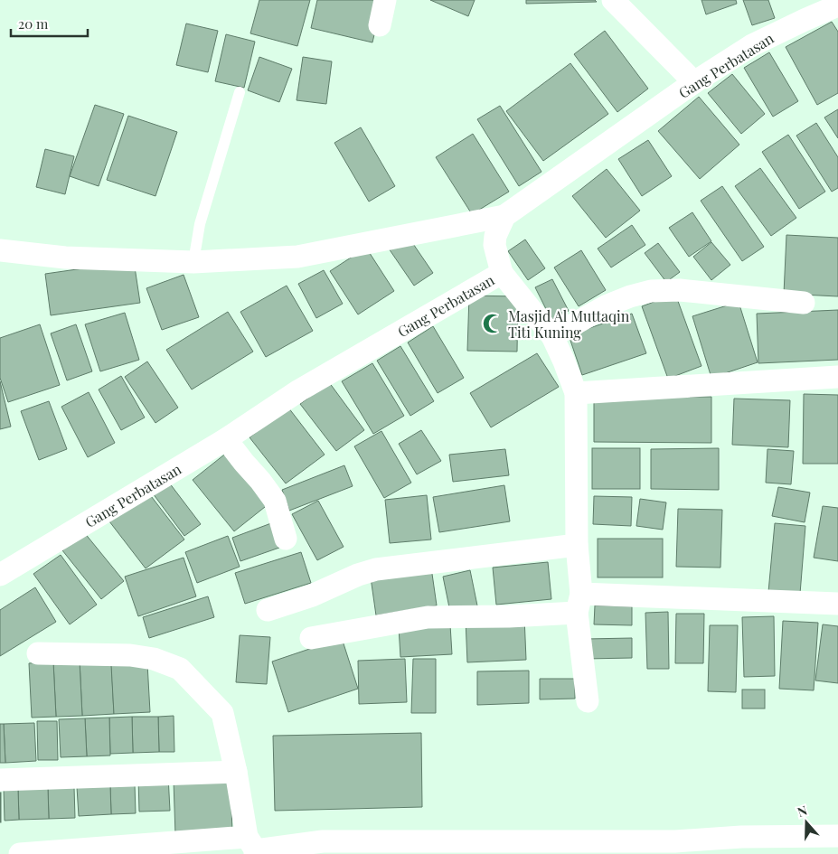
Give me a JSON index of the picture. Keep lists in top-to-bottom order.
{
  "streets": {
    "street": ["Gang Perbatasan"]
  },
  "places": {
    "mosque": ["Masjid Al Muttaqin Titi Kuning"]
  },
  "scale_bar": "20 m",
  "north": "top"
}
